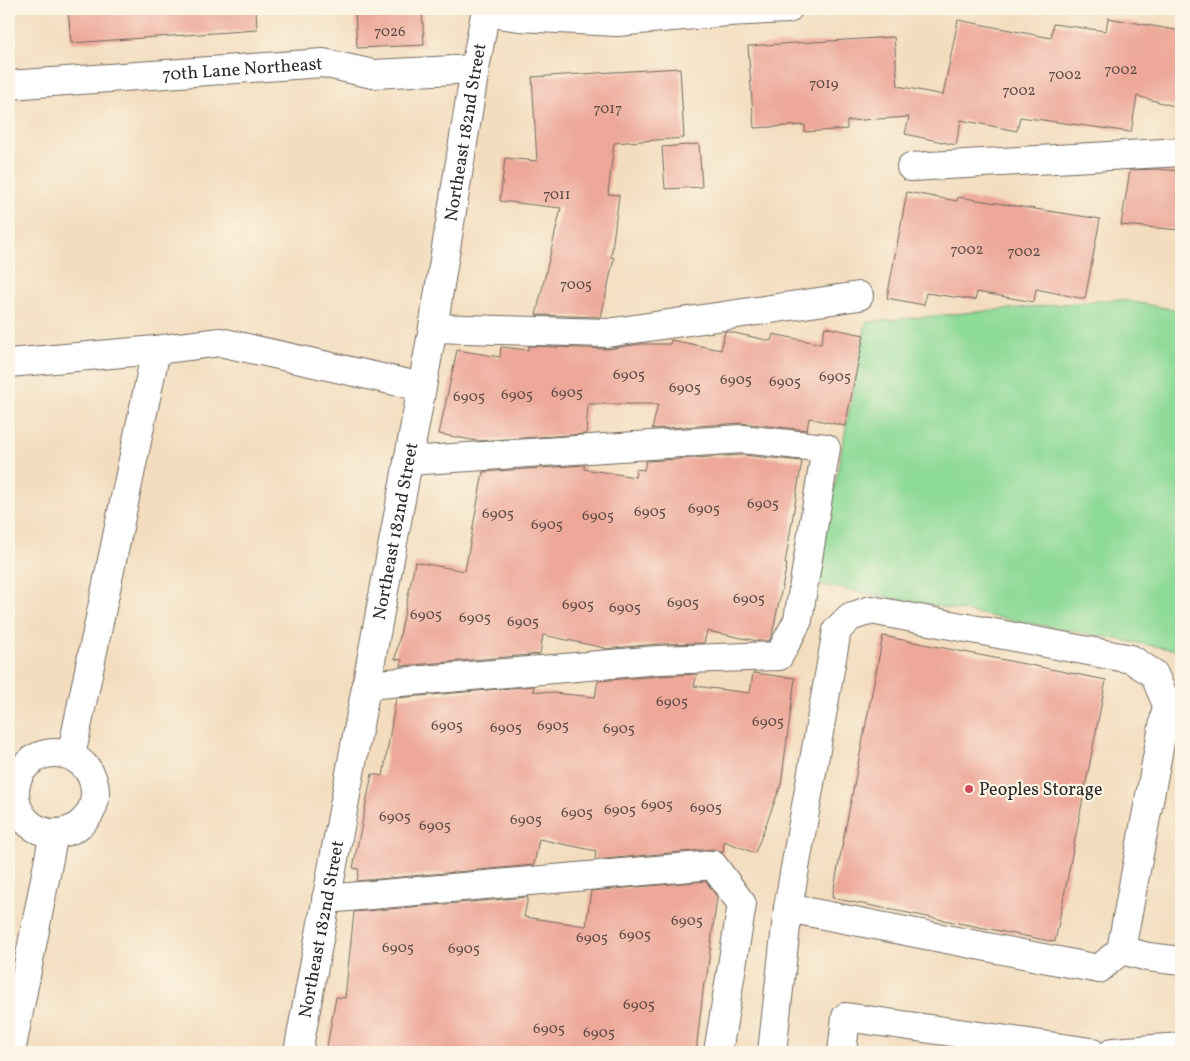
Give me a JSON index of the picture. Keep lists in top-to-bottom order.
{
  "streets": {
    "street": ["70th Lane Northeast", "Northeast 182nd Street"]
  },
  "crossings": [
    ["70th Lane Northeast", "Northeast 182nd Street"]
  ],
  "places": ["Peoples Storage"],
  "house_numbers": [
    "7026",
    "7002",
    "7002",
    "7019",
    "7002",
    "7017",
    "7011",
    "7002",
    "7002",
    "7005",
    "6905",
    "6905",
    "6905",
    "6905",
    "6905",
    "6905",
    "6905",
    "6905",
    "6905",
    "6905",
    "6905",
    "6905",
    "6905",
    "6905",
    "6905",
    "6905",
    "6905",
    "6905",
    "6905",
    "6905",
    "6905",
    "6905",
    "6905",
    "6905",
    "6905",
    "6905",
    "6905",
    "6905",
    "6905",
    "6905",
    "6905",
    "6905",
    "6905",
    "6905",
    "6905",
    "6905",
    "6905",
    "6905",
    "6905",
    "6905",
    "6905",
    "6905"
  ]
}
